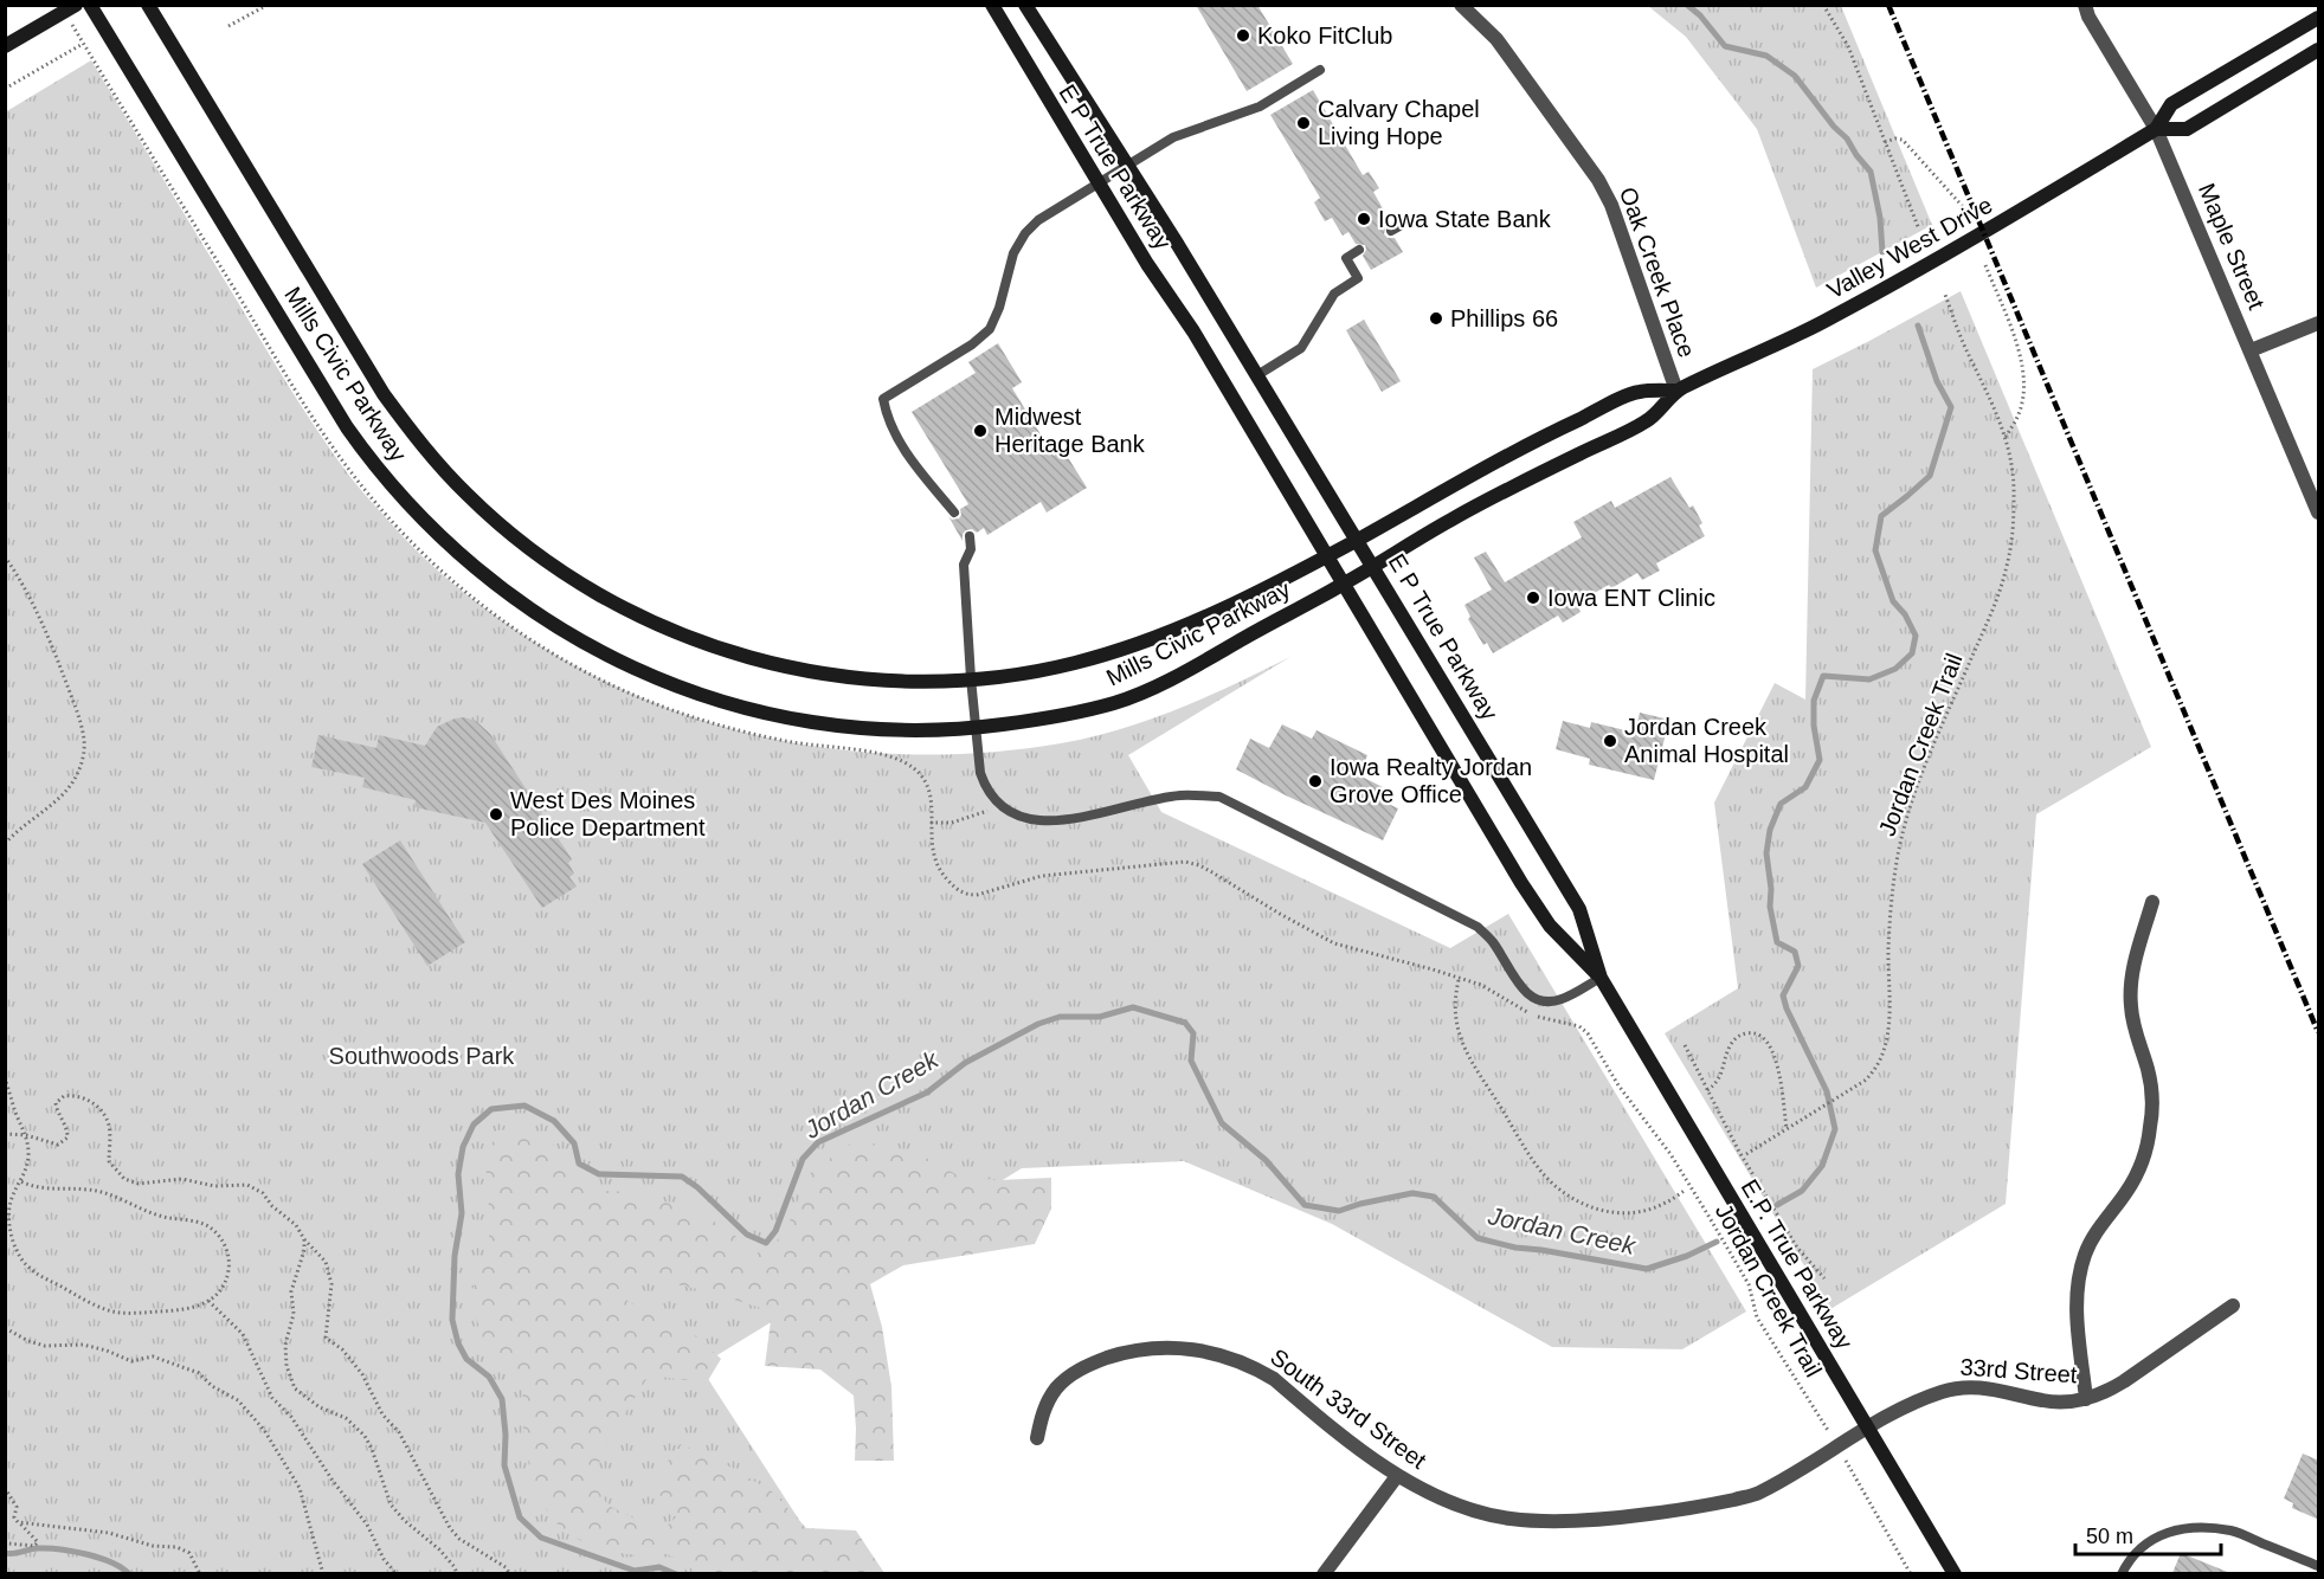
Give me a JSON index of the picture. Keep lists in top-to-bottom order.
{
  "streets": {
    "main road": [
      "E P True Parkway",
      "Valley West Drive",
      "Mills Civic Parkway",
      "E.P. True Parkway"
    ],
    "street": [
      "Maple Street",
      "Oak Creek Place",
      "33rd Street",
      "South 33rd Street"
    ],
    "path": ["Jordan Creek Trail"]
  },
  "crossings": [
    ["E P True Parkway", "Valley West Drive"],
    ["E P True Parkway", "Mills Civic Parkway"],
    ["E P True Parkway", "E.P. True Parkway"],
    ["Maple Street", "Valley West Drive"],
    ["Valley West Drive", "Oak Creek Place"],
    ["Valley West Drive", "Mills Civic Parkway"],
    ["E.P. True Parkway", "33rd Street"],
    ["E.P. True Parkway", "South 33rd Street"],
    ["33rd Street", "South 33rd Street"]
  ],
  "water": ["Jordan Creek"],
  "parks": ["Southwoods Park"],
  "places": [
    "Koko FitClub",
    "Calvary Chapel Living Hope",
    "Iowa State Bank",
    "Phillips 66",
    "Midwest Heritage Bank",
    "Iowa ENT Clinic",
    "Jordan Creek Animal Hospital",
    "Iowa Realty Jordan Grove Office",
    "West Des Moines Police Department"
  ],
  "scale_bar": "50 m"
}
